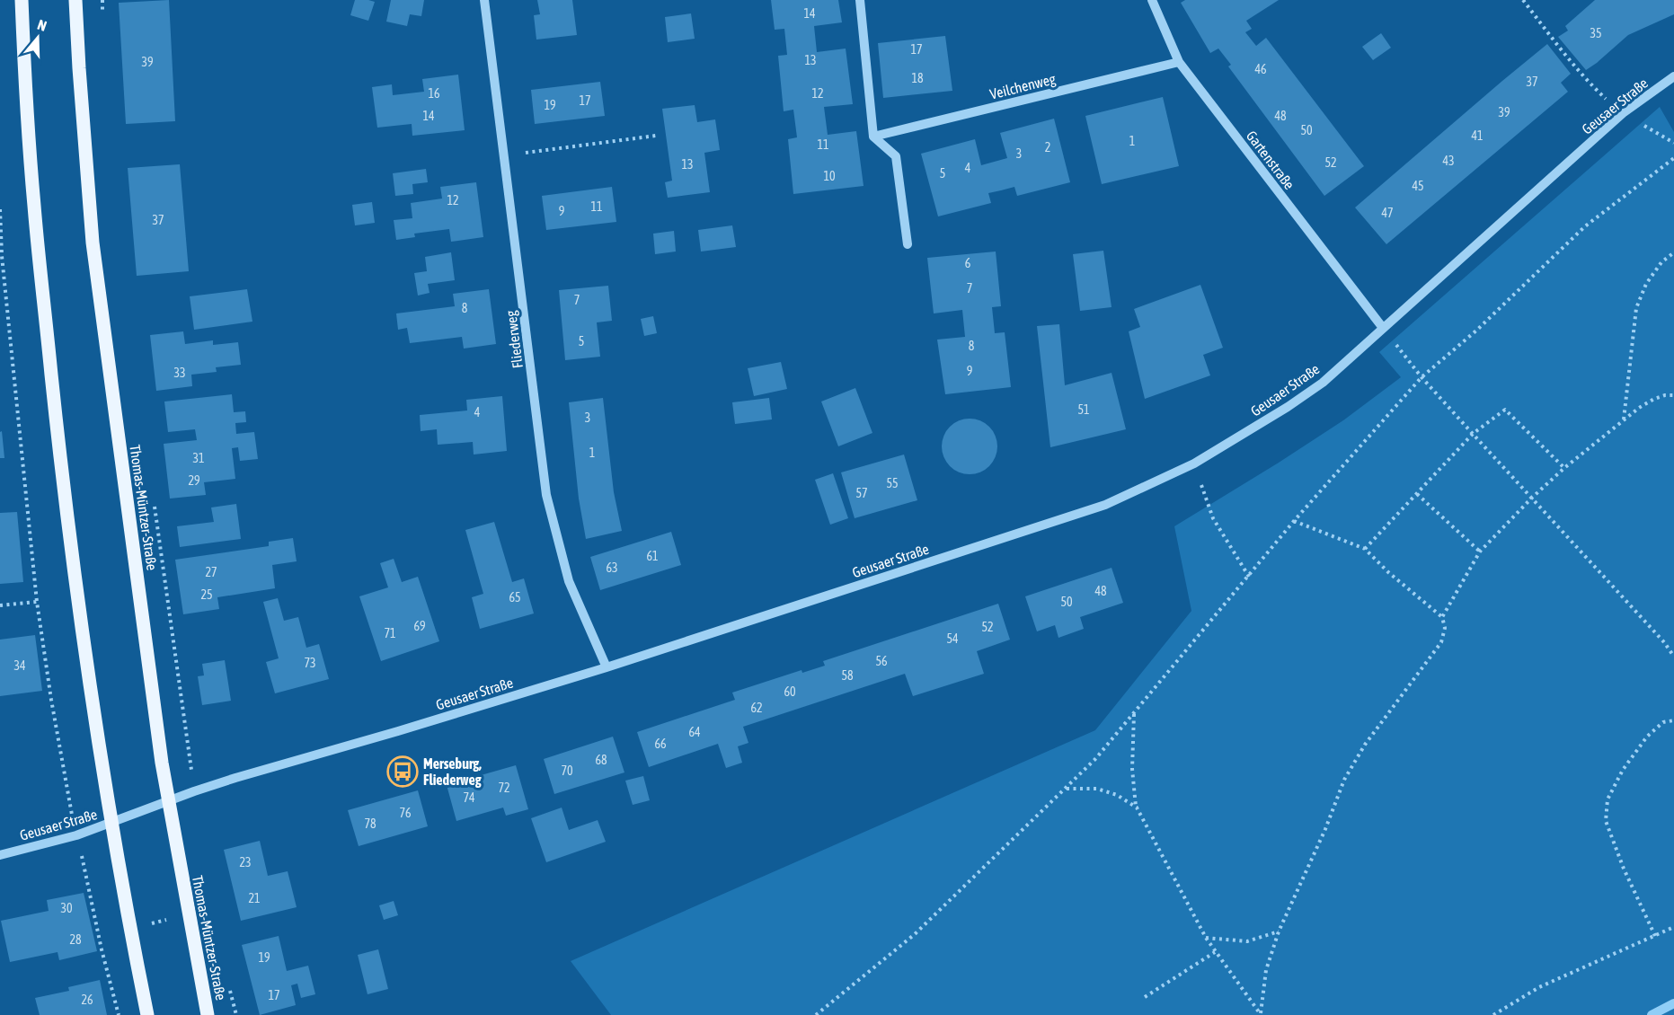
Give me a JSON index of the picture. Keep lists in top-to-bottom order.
{
  "streets": {
    "main road": ["Thomas-Müntzer-Straße"],
    "street": [
      "Veilchenweg",
      "Geusaer Straße",
      "Gartenstraße",
      "Fliederweg"
    ]
  },
  "crossings": [
    ["Veilchenweg", "Gartenstraße"],
    ["Geusaer Straße", "Gartenstraße"],
    ["Geusaer Straße", "Fliederweg"],
    ["Geusaer Straße", "Thomas-Müntzer-Straße"]
  ],
  "places": {
    "bus stop": ["Merseburg, Fliederweg"]
  },
  "house_numbers": [
    "14",
    "35",
    "17",
    "13",
    "39",
    "46",
    "18",
    "37",
    "16",
    "12",
    "17",
    "19",
    "39",
    "14",
    "48",
    "50",
    "41",
    "1",
    "11",
    "2",
    "3",
    "43",
    "52",
    "13",
    "4",
    "5",
    "10",
    "45",
    "12",
    "11",
    "9",
    "47",
    "37",
    "6",
    "7",
    "7",
    "8",
    "5",
    "8",
    "9",
    "33",
    "51",
    "4",
    "3",
    "1",
    "31",
    "29",
    "55",
    "57",
    "61",
    "63",
    "27",
    "48",
    "25",
    "65",
    "50",
    "69",
    "52",
    "71",
    "54",
    "56",
    "73",
    "34",
    "58",
    "60",
    "62",
    "64",
    "66",
    "68",
    "70",
    "72",
    "74",
    "76",
    "78",
    "23",
    "21",
    "30",
    "28",
    "19",
    "17",
    "26"
  ],
  "north": "top"
}
